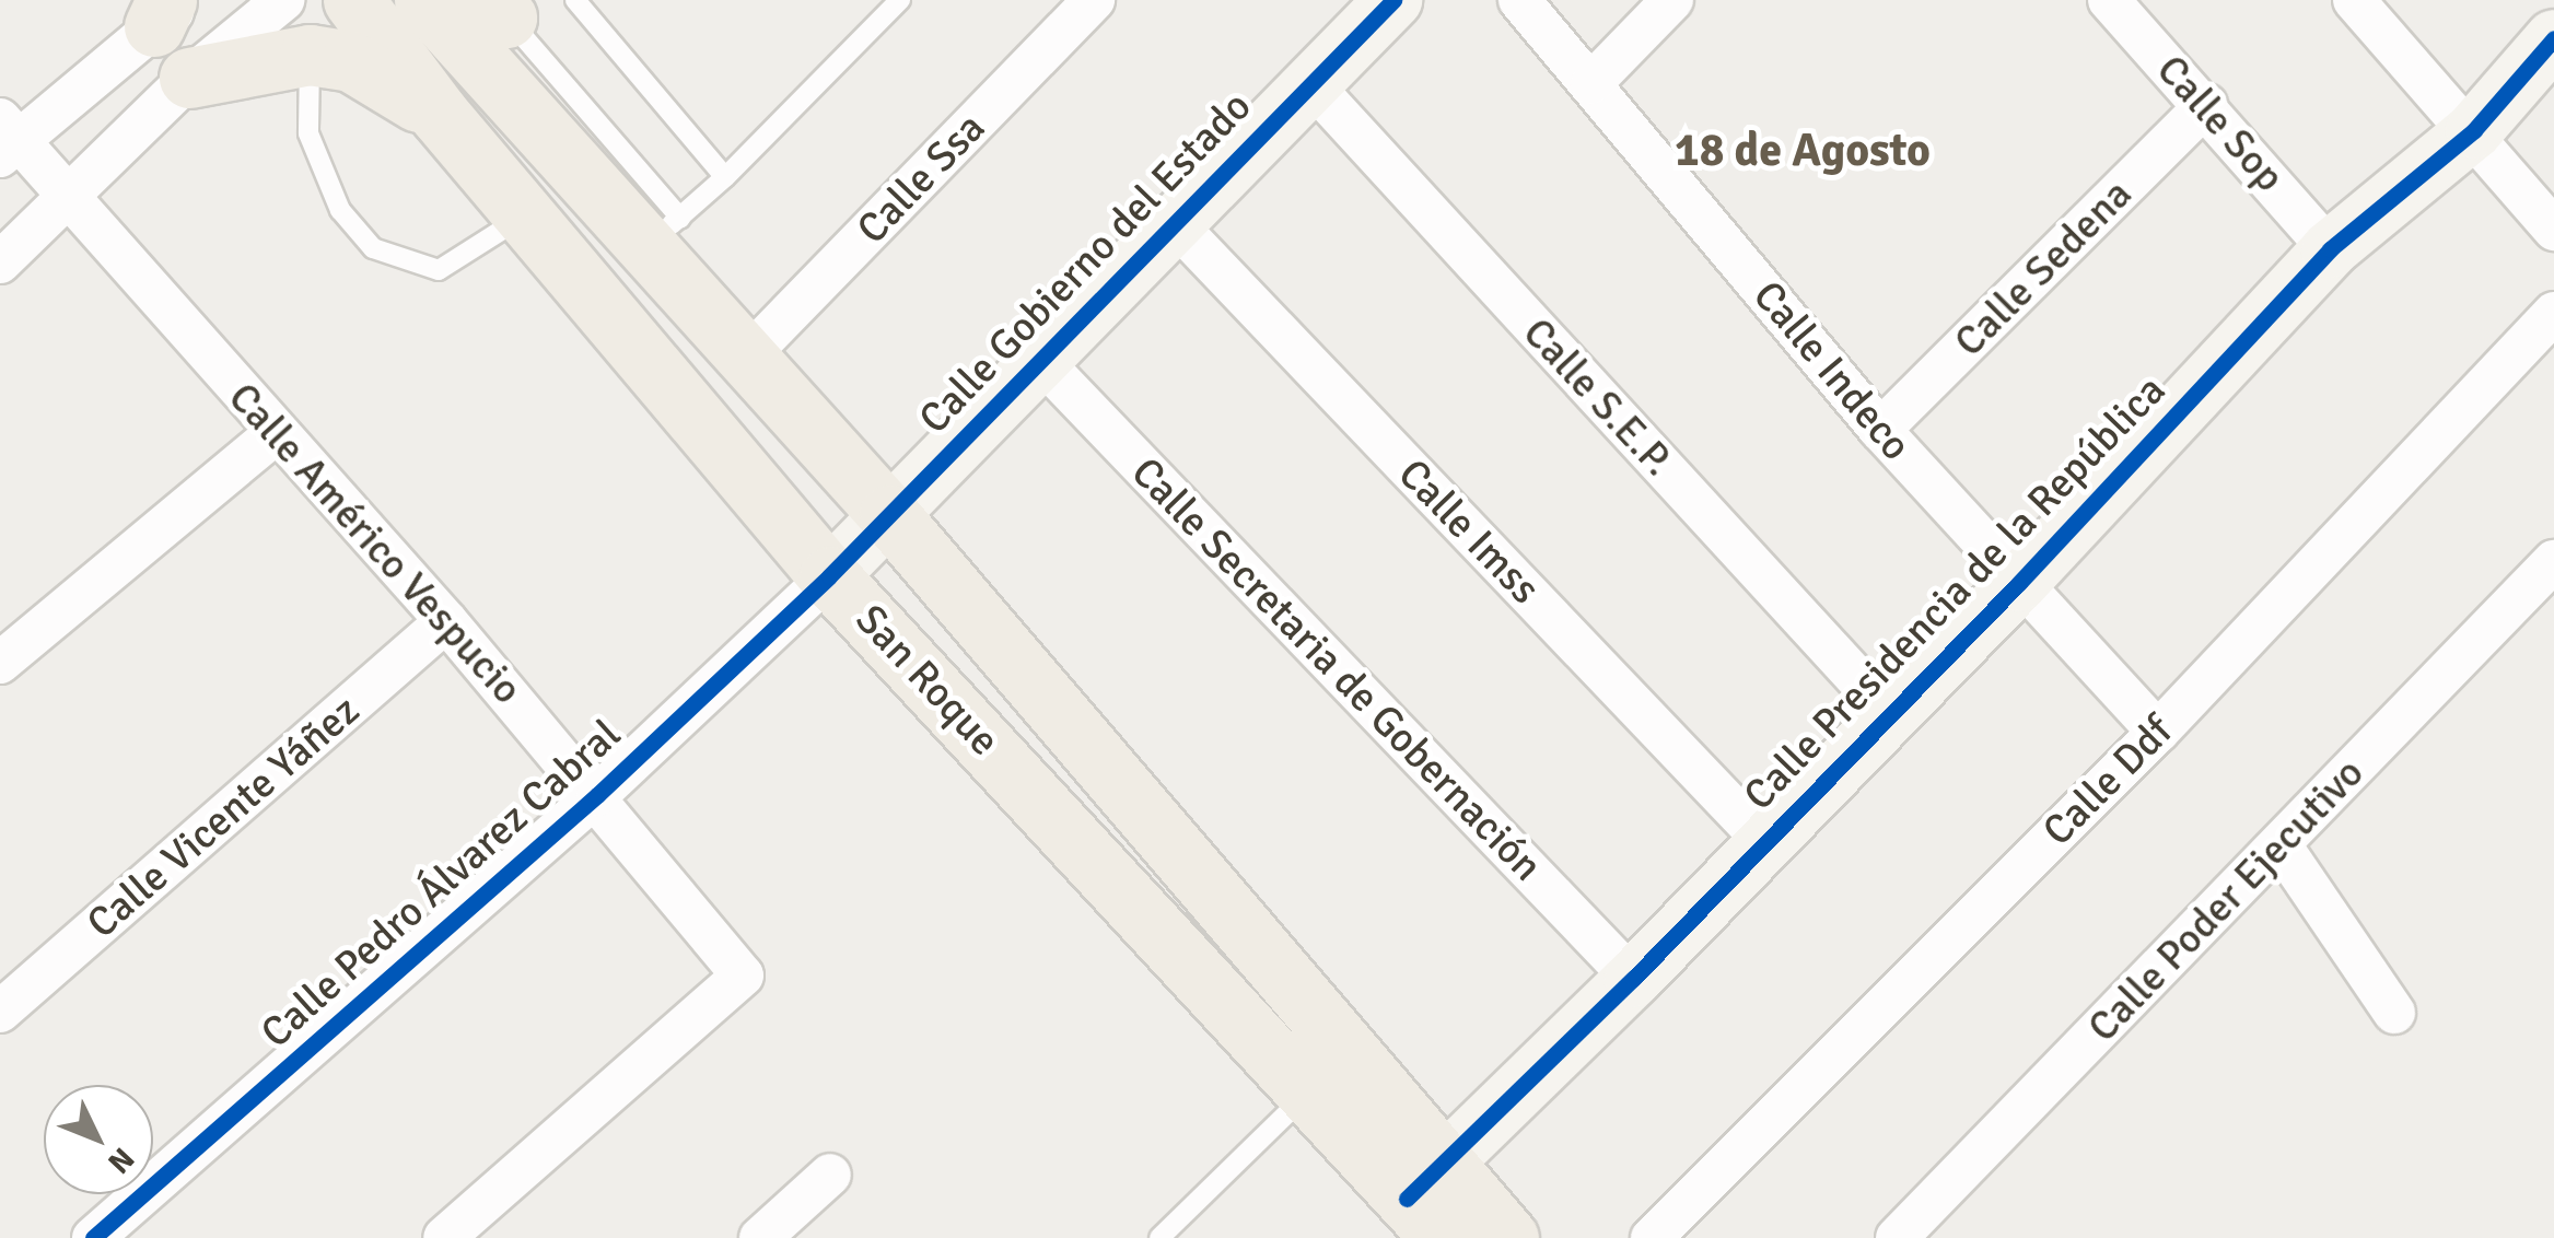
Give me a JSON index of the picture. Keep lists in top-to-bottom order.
{
  "streets": {
    "main road": ["San Roque"],
    "street": [
      "Calle Sop",
      "Calle Ssa",
      "Calle Gobierno del Estado",
      "Calle Sedena",
      "Calle Indeco",
      "Calle S.E.P.",
      "Calle Imss",
      "Calle Américo Vespucio",
      "Calle Presidencia de la República",
      "Calle Secretaria de Gobernación",
      "Calle Ddf",
      "Calle Vicente Yáñez",
      "Calle Pedro Álvarez Cabral",
      "Calle Poder Ejecutivo"
    ]
  },
  "crossings": [
    ["Calle Sop", "Calle Sedena"],
    ["Calle Sop", "Calle Presidencia de la República"],
    ["Calle Ssa", "San Roque"],
    ["Calle Gobierno del Estado", "Calle S.E.P."],
    ["Calle Gobierno del Estado", "Calle Imss"],
    ["Calle Gobierno del Estado", "Calle Secretaria de Gobernación"],
    ["Calle Gobierno del Estado", "San Roque"],
    ["Calle Gobierno del Estado", "Calle Pedro Álvarez Cabral"],
    ["Calle Sedena", "Calle Indeco"],
    ["Calle Indeco", "Calle Presidencia de la República"],
    ["Calle Indeco", "Calle Ddf"],
    ["Calle S.E.P.", "Calle Presidencia de la República"],
    ["Calle Imss", "Calle Presidencia de la República"],
    ["Calle Américo Vespucio", "Calle Vicente Yáñez"],
    ["Calle Américo Vespucio", "Calle Pedro Álvarez Cabral"],
    ["Calle Presidencia de la República", "Calle Secretaria de Gobernación"],
    ["Calle Presidencia de la República", "San Roque"],
    ["San Roque", "Calle Pedro Álvarez Cabral"]
  ],
  "districts": ["18 de Agosto"],
  "north": "bottom right"
}
